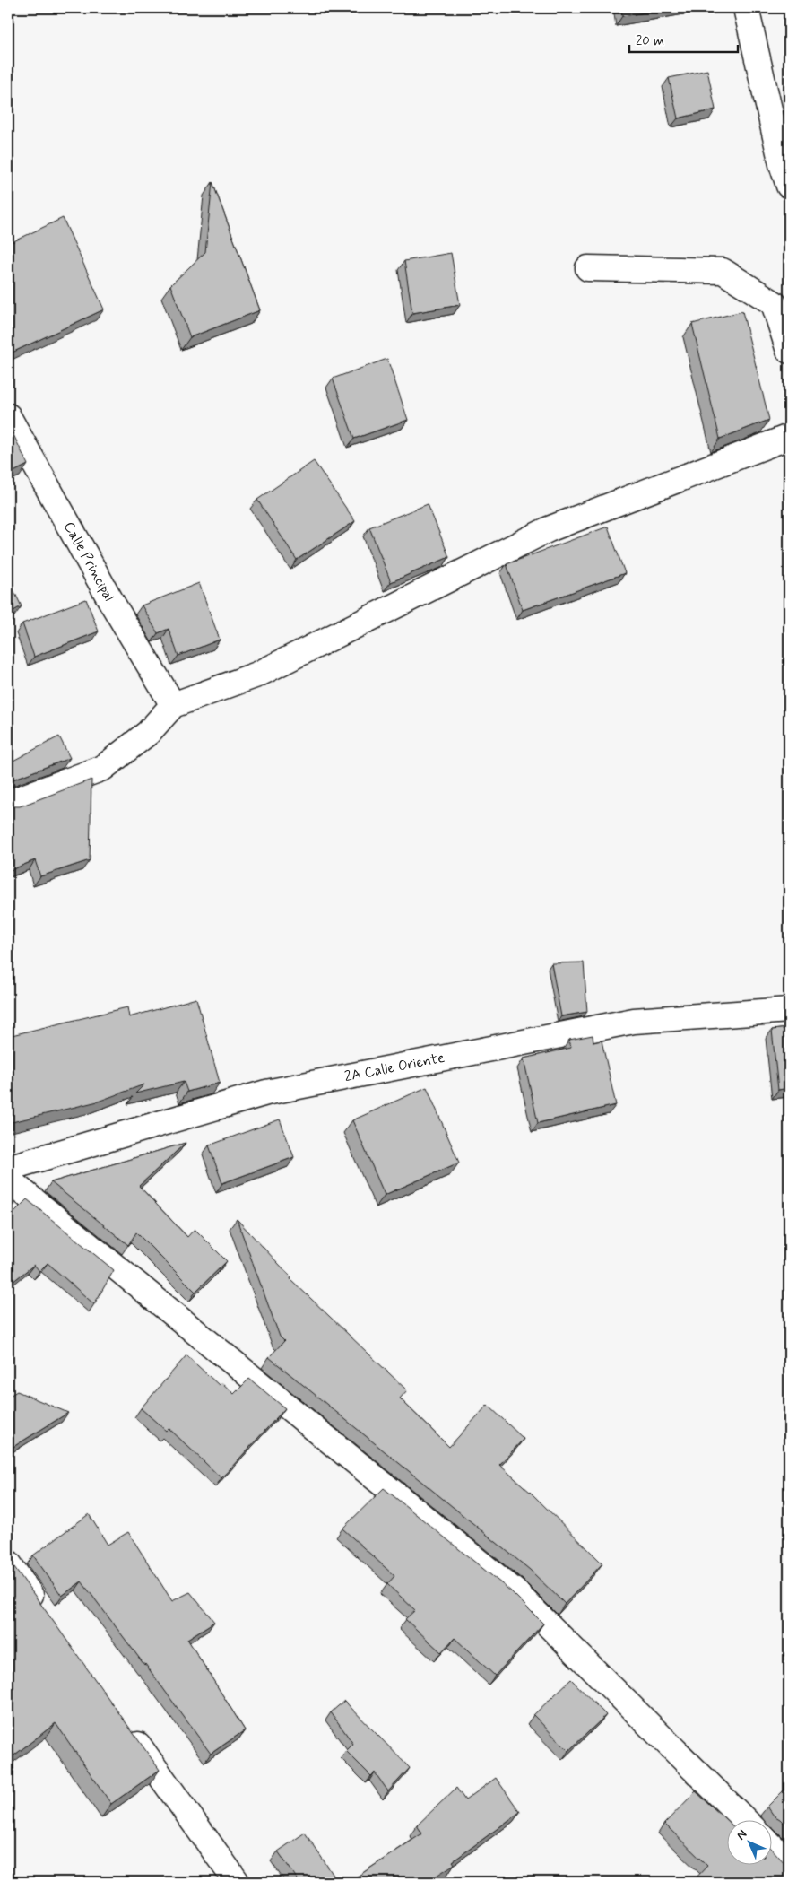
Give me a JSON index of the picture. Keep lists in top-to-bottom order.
{
  "streets": {
    "street": ["Calle Principal", "2A Calle Oriente"]
  },
  "scale_bar": "20 m",
  "north": "top left"
}
